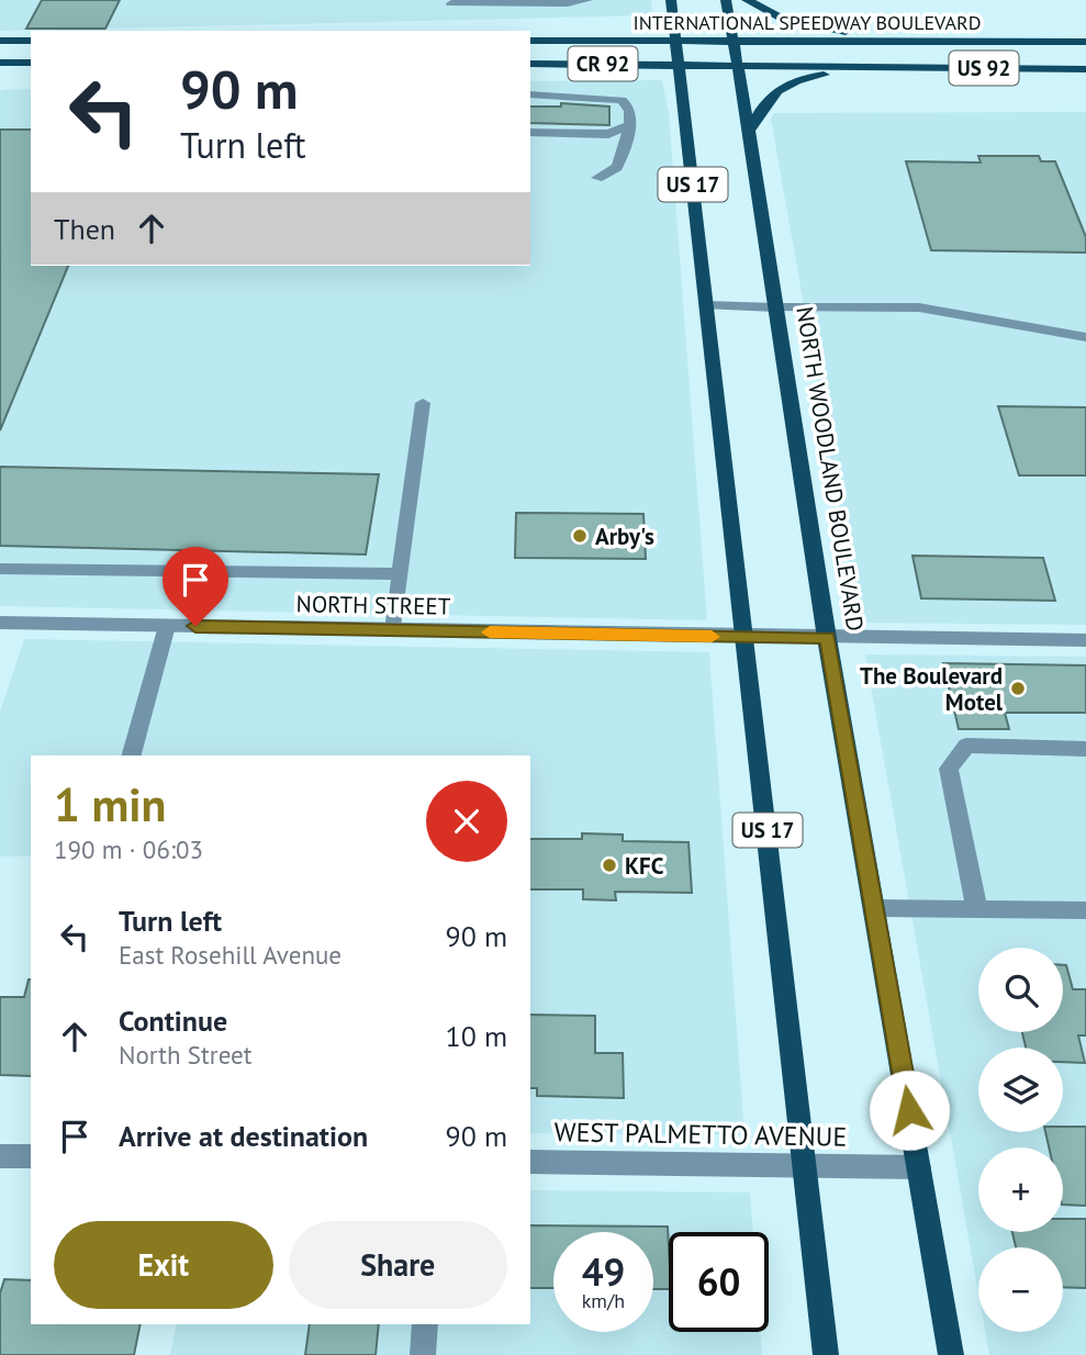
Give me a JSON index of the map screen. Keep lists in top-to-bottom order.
{
  "streets": {
    "main road": [
      "INTERNATIONAL SPEEDWAY BOULEVARD",
      "CR 92",
      "US 92",
      "US 17",
      "NORTH WOODLAND BOULEVARD"
    ],
    "street": ["NORTH STREET", "WEST PALMETTO AVENUE"]
  },
  "crossings": [
    ["INTERNATIONAL SPEEDWAY BOULEVARD", "US 92"],
    ["INTERNATIONAL SPEEDWAY BOULEVARD", "US 17"],
    ["INTERNATIONAL SPEEDWAY BOULEVARD", "NORTH WOODLAND BOULEVARD"],
    ["US 92", "NORTH WOODLAND BOULEVARD"],
    ["US 17", "NORTH STREET"],
    ["US 17", "WEST PALMETTO AVENUE"],
    ["NORTH WOODLAND BOULEVARD", "NORTH STREET"],
    ["NORTH WOODLAND BOULEVARD", "WEST PALMETTO AVENUE"]
  ],
  "places": ["Arby's", "The Boulevard Motel", "KFC"],
  "page": {
    "turn": ["90 m", "Turn left"],
    "then": "Then",
    "heading": ["1 min", "190 m · 06:03"],
    "list": [
      {
        "name": "Turn left",
        "note": "East Rosehill Avenue",
        "value": "90 m"
      },
      {
        "name": "Continue",
        "note": "North Street",
        "value": "10 m"
      },
      {
        "name": "Arrive at destination",
        "value": "90 m"
      }
    ],
    "map_buttons": ["+", "−"],
    "buttons": ["Exit", "Share"],
    "speed": "49 km/h",
    "limit": "60"
  }
}
